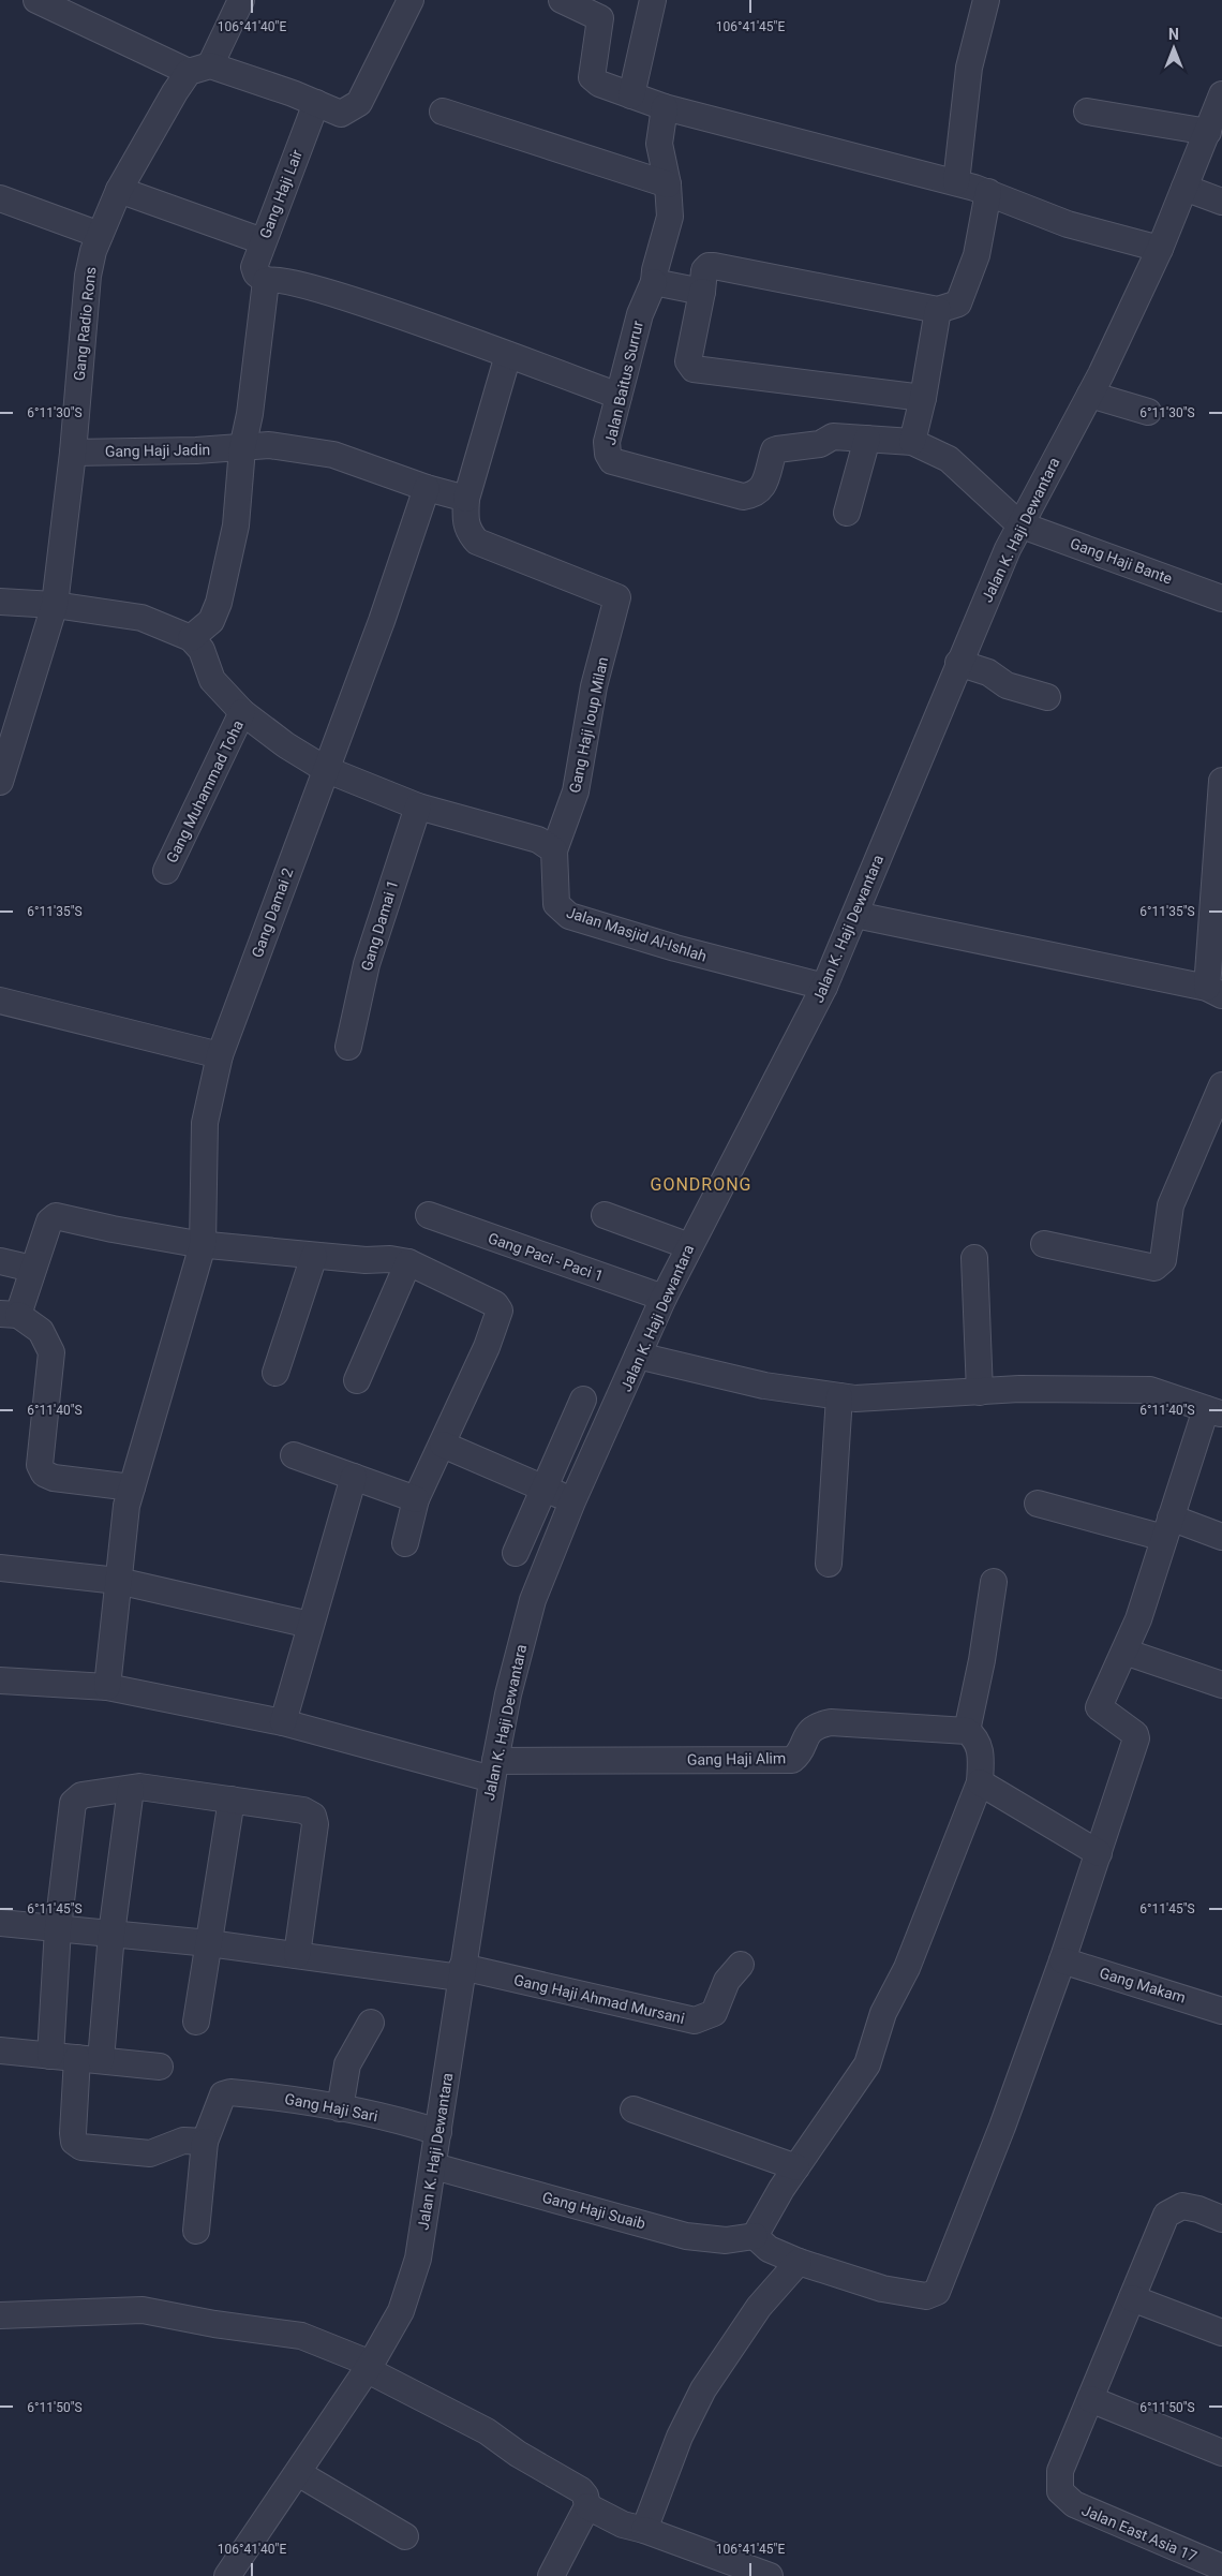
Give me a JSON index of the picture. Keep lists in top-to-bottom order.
{
  "streets": {
    "street": [
      "Gang Haji Lair",
      "Gang Radio Rons",
      "Jalan Baitus Surrur",
      "Gang Haji Jadin",
      "Jalan K. Haji Dewantara",
      "Gang Haji Bante",
      "Gang Haji Ioup Milan",
      "Gang Muhammad Toha",
      "Gang Damai 2",
      "Gang Damai 1",
      "Jalan Masjid Al-Ishlah",
      "Gang Paci - Paci 1",
      "Gang Haji Alim",
      "Gang Makam",
      "Gang Haji Ahmad Mursani",
      "Gang Haji Sari",
      "Gang Haji Suaib",
      "Jalan East Asia 17"
    ]
  },
  "crossings": [
    ["Gang Radio Rons", "Gang Haji Jadin"],
    ["Jalan Baitus Surrur", "Jalan K. Haji Dewantara"],
    ["Jalan Baitus Surrur", "Gang Haji Bante"],
    ["Gang Haji Jadin", "Gang Haji Ioup Milan"],
    ["Gang Haji Jadin", "Gang Damai 2"],
    ["Jalan K. Haji Dewantara", "Gang Haji Bante"],
    ["Jalan K. Haji Dewantara", "Jalan Masjid Al-Ishlah"],
    ["Jalan K. Haji Dewantara", "Gang Paci - Paci 1"],
    ["Jalan K. Haji Dewantara", "Gang Haji Alim"],
    ["Jalan K. Haji Dewantara", "Gang Haji Ahmad Mursani"],
    ["Jalan K. Haji Dewantara", "Gang Haji Sari"],
    ["Jalan K. Haji Dewantara", "Gang Haji Suaib"],
    ["Gang Haji Ioup Milan", "Jalan Masjid Al-Ishlah"]
  ],
  "districts": ["GONDRONG"],
  "north": "top",
  "coordinates": [
    "106°41'40\"E",
    "106°41'45\"E",
    "6°11'30\"S",
    "6°11'35\"S",
    "6°11'40\"S",
    "6°11'45\"S",
    "6°11'50\"S"
  ]
}
